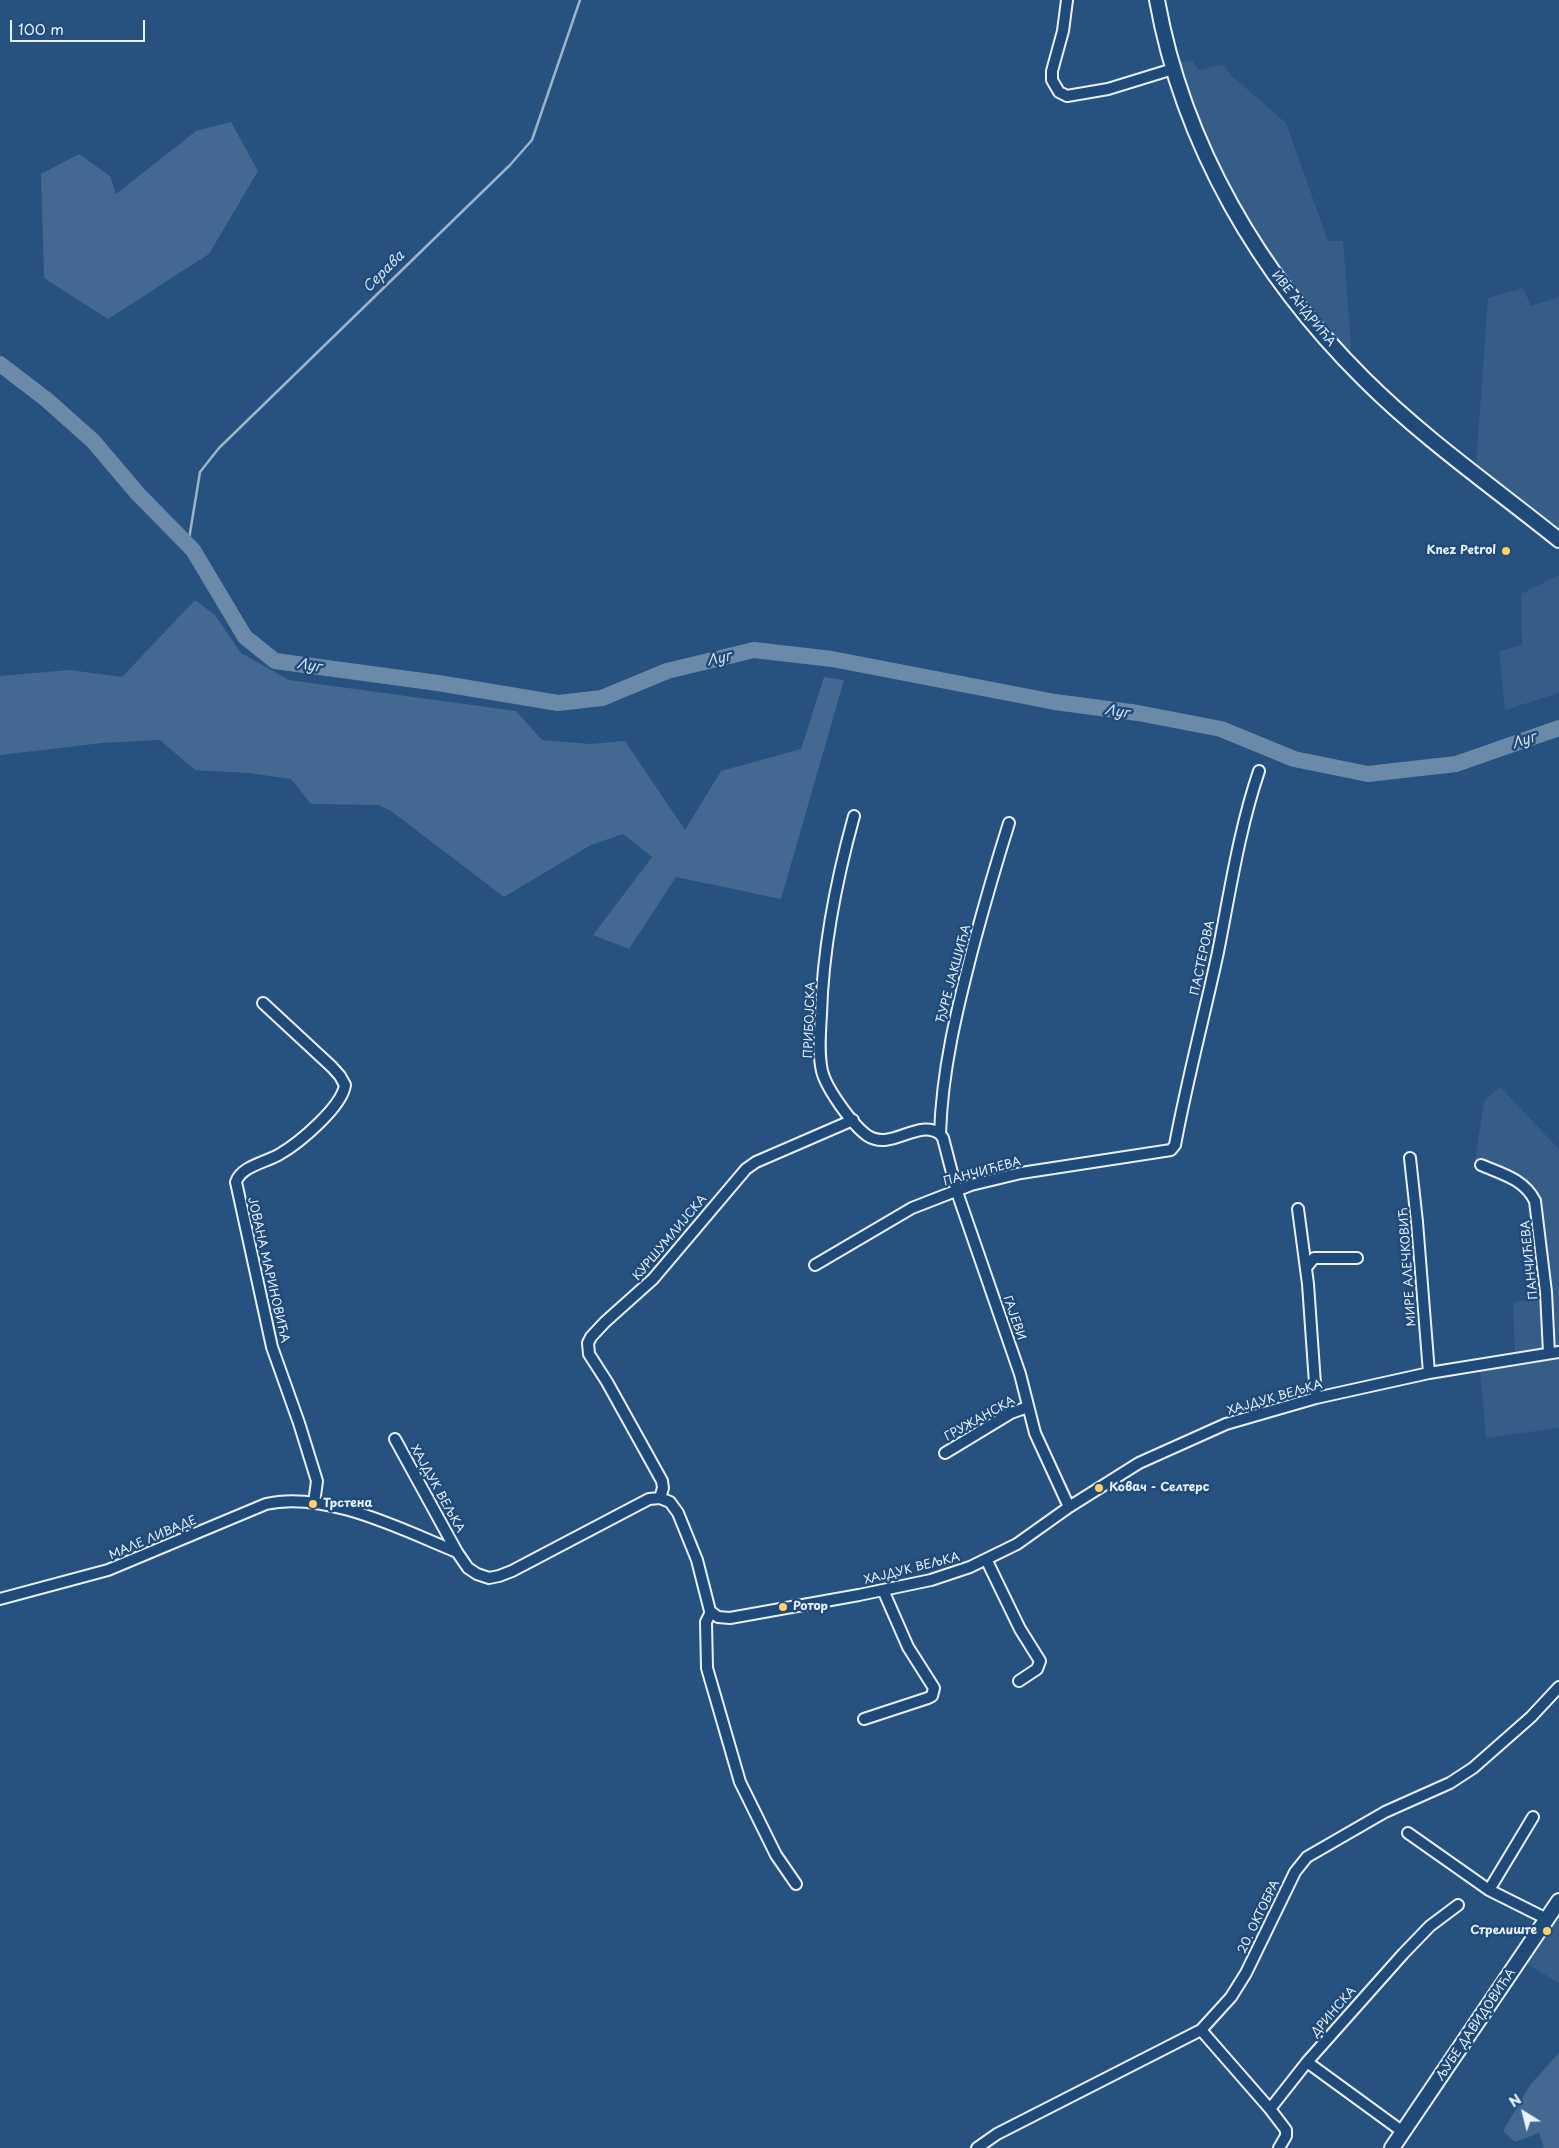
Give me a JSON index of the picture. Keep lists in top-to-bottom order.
{
  "streets": {
    "main road": ["ИВЕ АНДРИЋА", "ЉУБЕ ДАВИДОВИЋА"],
    "street": [
      "ПАСТЕРОВА",
      "ЂУРЕ ЈАКШИЋА",
      "ПРИБОЈСКА",
      "ПАНЧИЋЕВА",
      "КУРШУМЛИЈСКА",
      "МИРЕ АЛЕЧКОВИЋ",
      "ЈОВАНА МАРИНОВИЋА",
      "ГАЈЕВИ",
      "ХАЈДУК ВЕЉКА",
      "ГРУЖАНСКА",
      "МАЛЕ ЛИВАДЕ",
      "20. ОКТОБРА",
      "ДРИНСКА"
    ]
  },
  "crossings": [
    ["ПАСТЕРОВА", "ПАНЧИЋЕВА"],
    ["ЂУРЕ ЈАКШИЋА", "ПРИБОЈСКА"],
    ["ЂУРЕ ЈАКШИЋА", "ГАЈЕВИ"],
    ["ПРИБОЈСКА", "КУРШУМЛИЈСКА"],
    ["ПРИБОЈСКА", "ГАЈЕВИ"],
    ["ПАНЧИЋЕВА", "ГАЈЕВИ"],
    ["ПАНЧИЋЕВА", "ХАЈДУК ВЕЉКА"],
    ["КУРШУМЛИЈСКА", "ХАЈДУК ВЕЉКА"],
    ["МИРЕ АЛЕЧКОВИЋ", "ХАЈДУК ВЕЉКА"],
    ["ЈОВАНА МАРИНОВИЋА", "ХАЈДУК ВЕЉКА"],
    ["ЈОВАНА МАРИНОВИЋА", "МАЛЕ ЛИВАДЕ"],
    ["ГАЈЕВИ", "ХАЈДУК ВЕЉКА"],
    ["ГАЈЕВИ", "ГРУЖАНСКА"],
    ["ХАЈДУК ВЕЉКА", "МАЛЕ ЛИВАДЕ"]
  ],
  "water": ["Серава", "Луг"],
  "places": [
    "Knez Petrol",
    "Ковач - Селтерс",
    "Трстена",
    "Ротор",
    "Стрелиште"
  ],
  "scale_bar": "100 m",
  "north": "top left"
}
